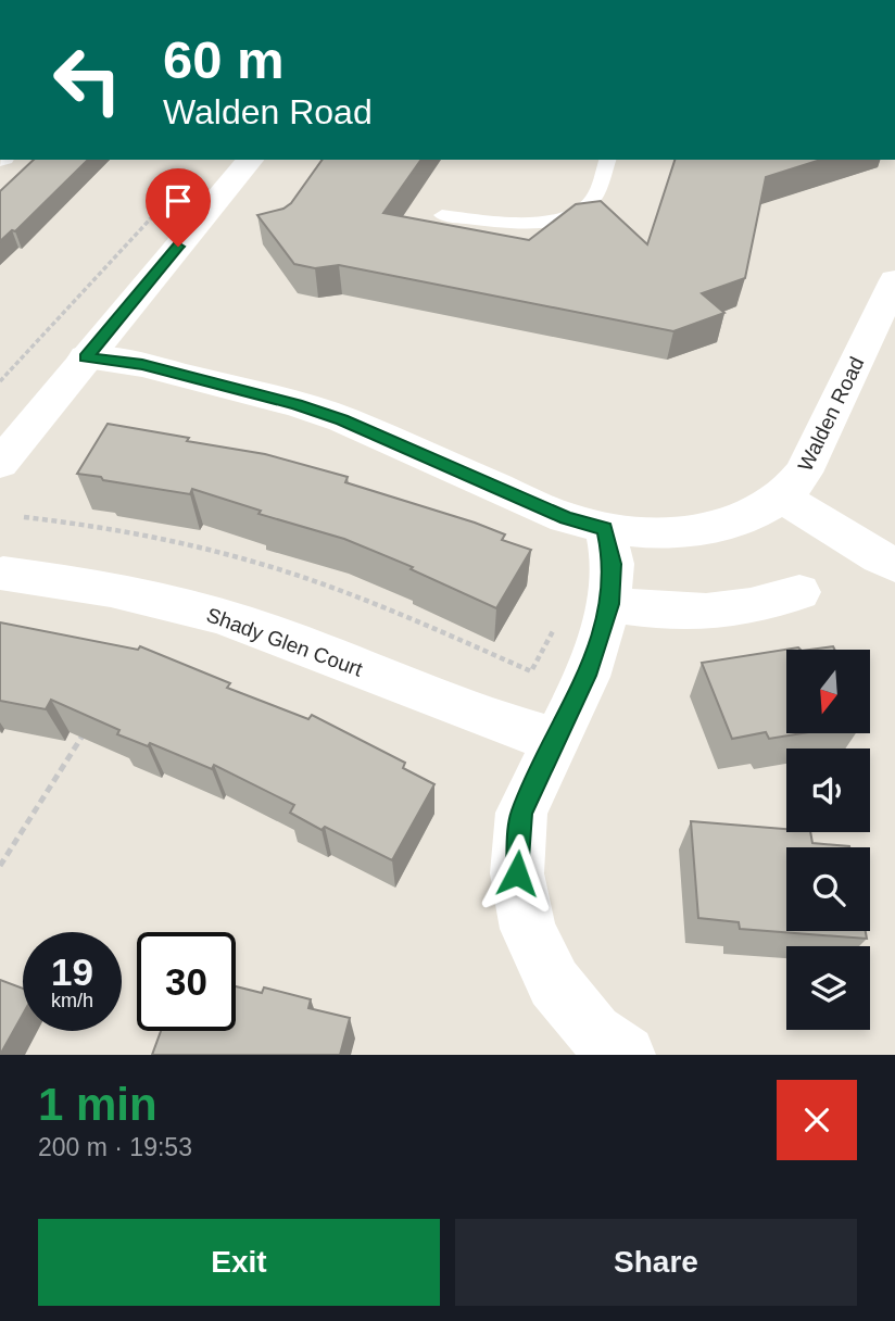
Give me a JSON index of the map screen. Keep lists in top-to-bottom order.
{
  "streets": {
    "street": ["Walden Road", "Shady Glen Court"]
  },
  "north": "bottom",
  "page": {
    "turn": ["60 m", "Walden Road"],
    "speed": "19 km/h",
    "limit": "30",
    "heading": ["1 min", "200 m · 19:53"],
    "buttons": ["Exit", "Share"]
  }
}
